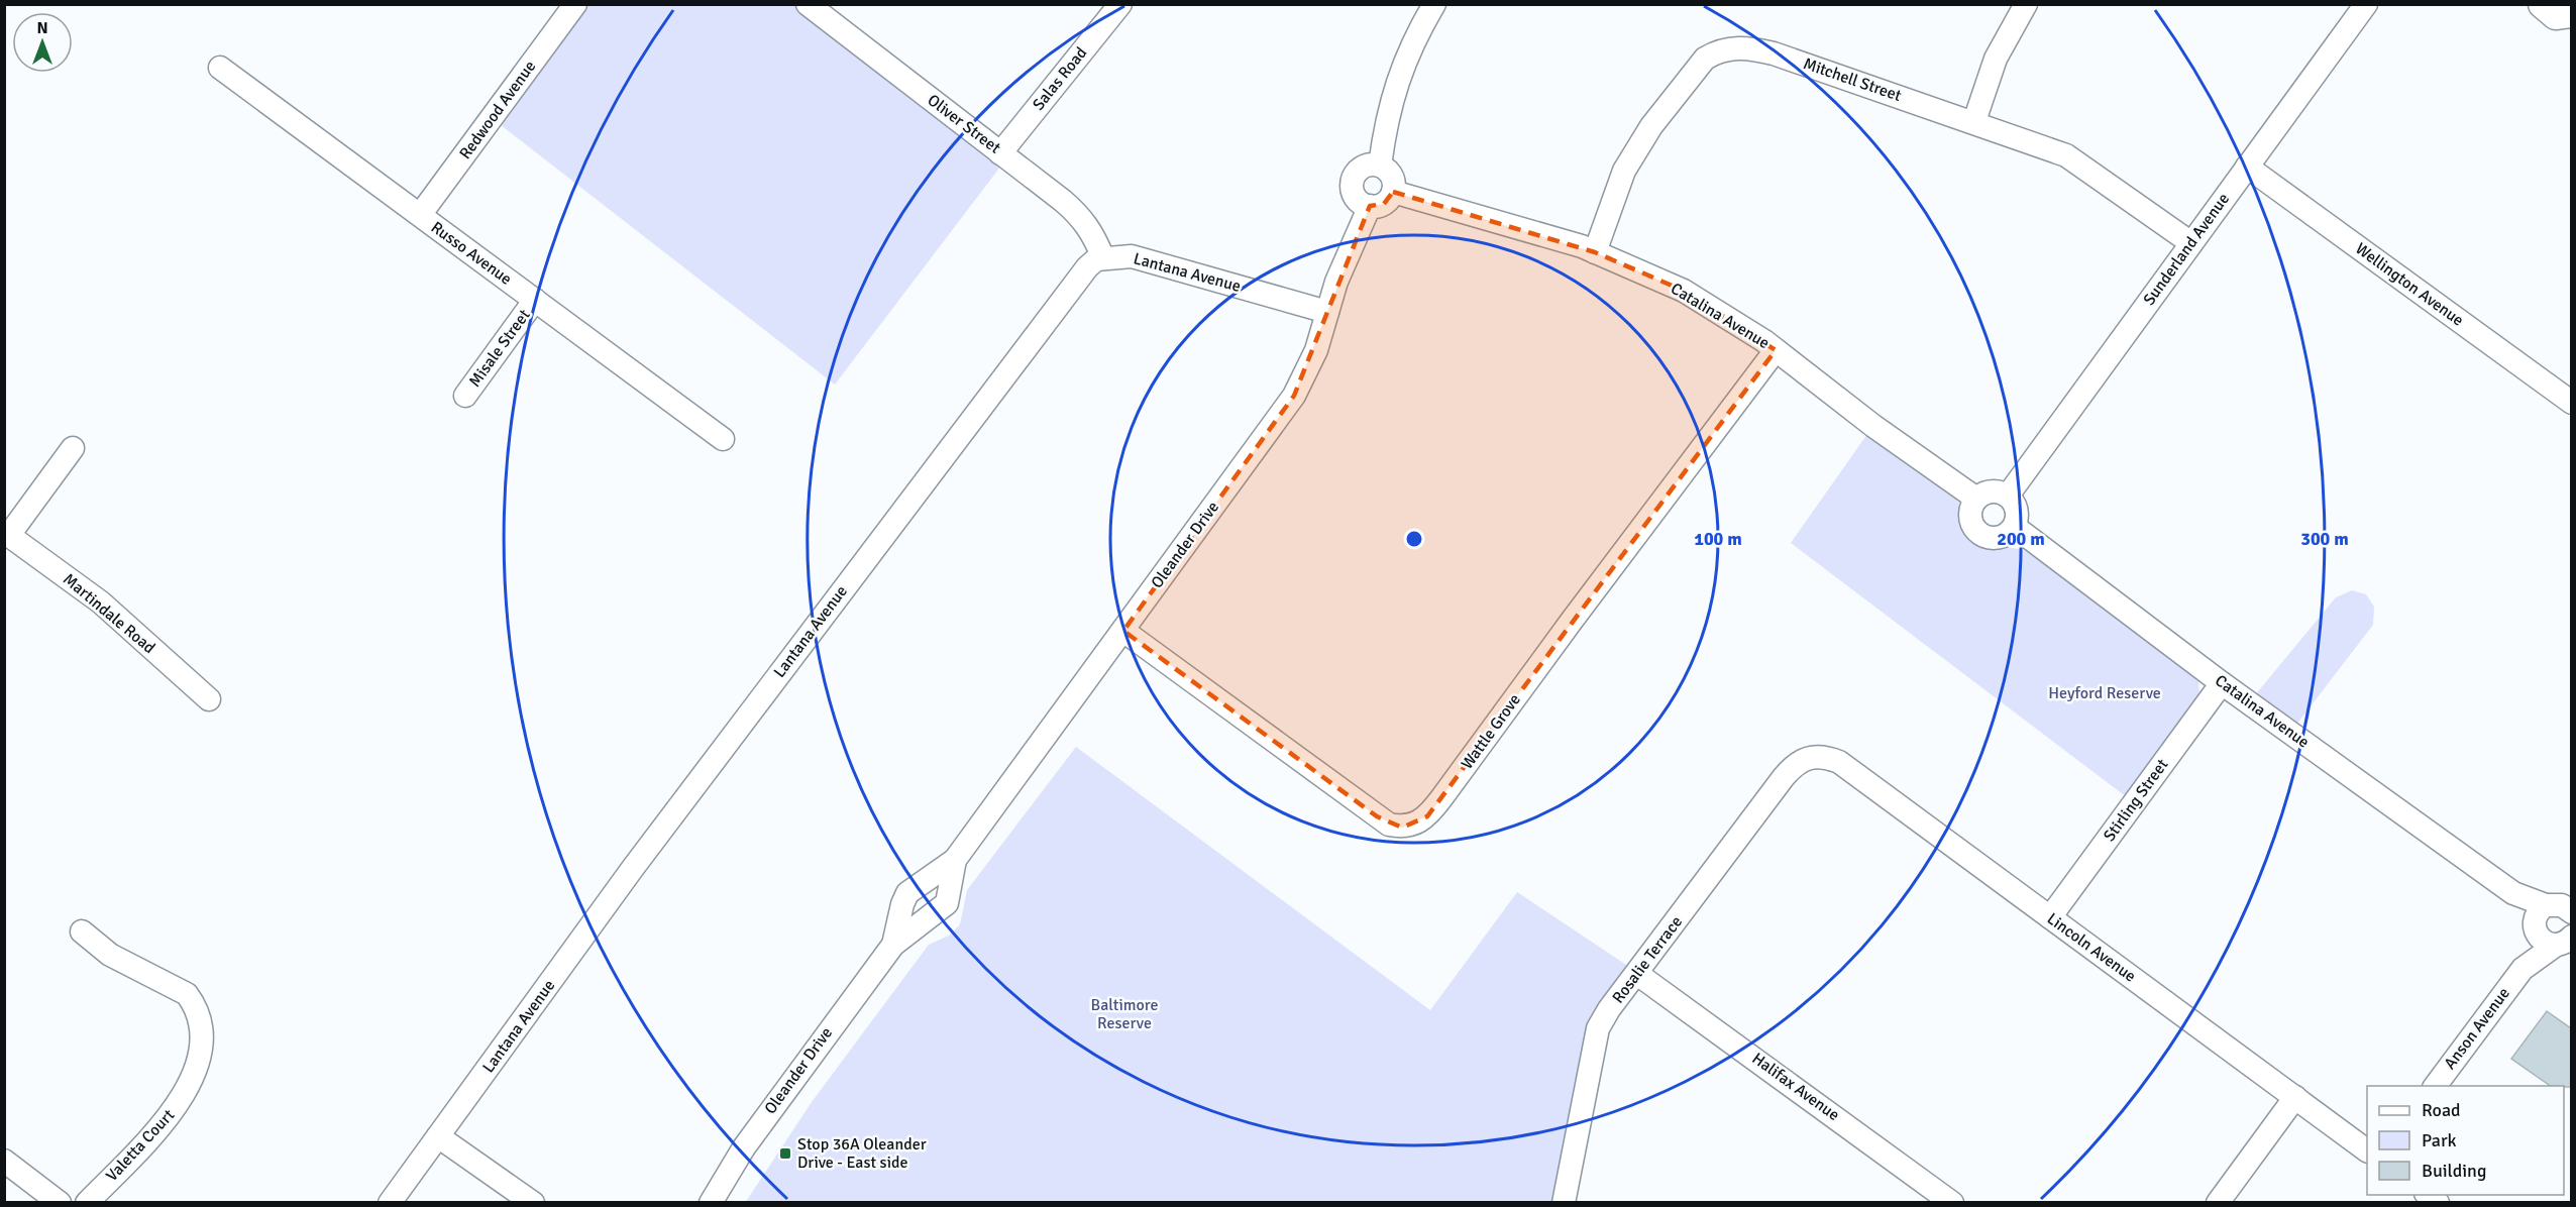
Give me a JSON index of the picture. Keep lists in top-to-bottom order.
{
  "streets": {
    "street": [
      "Salas Road",
      "Mitchell Street",
      "Redwood Avenue",
      "Oliver Street",
      "Sunderland Avenue",
      "Russo Avenue",
      "Lantana Avenue",
      "Wellington Avenue",
      "Catalina Avenue",
      "Misale Street",
      "Oleander Drive",
      "Martindale Road",
      "Wattle Grove",
      "Stirling Street",
      "Lincoln Avenue",
      "Rosalie Terrace",
      "Anson Avenue",
      "Halifax Avenue",
      "Valetta Court"
    ]
  },
  "crossings": [
    ["Salas Road", "Oliver Street"],
    ["Mitchell Street", "Sunderland Avenue"],
    ["Mitchell Street", "Catalina Avenue"],
    ["Redwood Avenue", "Russo Avenue"],
    ["Oliver Street", "Lantana Avenue"],
    ["Sunderland Avenue", "Wellington Avenue"],
    ["Sunderland Avenue", "Catalina Avenue"],
    ["Russo Avenue", "Misale Street"],
    ["Lantana Avenue", "Oleander Drive"],
    ["Catalina Avenue", "Oleander Drive"],
    ["Catalina Avenue", "Wattle Grove"],
    ["Catalina Avenue", "Stirling Street"],
    ["Catalina Avenue", "Anson Avenue"],
    ["Oleander Drive", "Wattle Grove"],
    ["Stirling Street", "Lincoln Avenue"],
    ["Lincoln Avenue", "Rosalie Terrace"],
    ["Rosalie Terrace", "Halifax Avenue"]
  ],
  "parks": ["Heyford Reserve", "Baltimore Reserve"],
  "places": {
    "transit": ["Stop 36A Oleander Drive - East side"]
  },
  "legend": ["Road", "Park", "Building"],
  "north": "top",
  "rings": ["100 m", "200 m", "300 m"]
}
